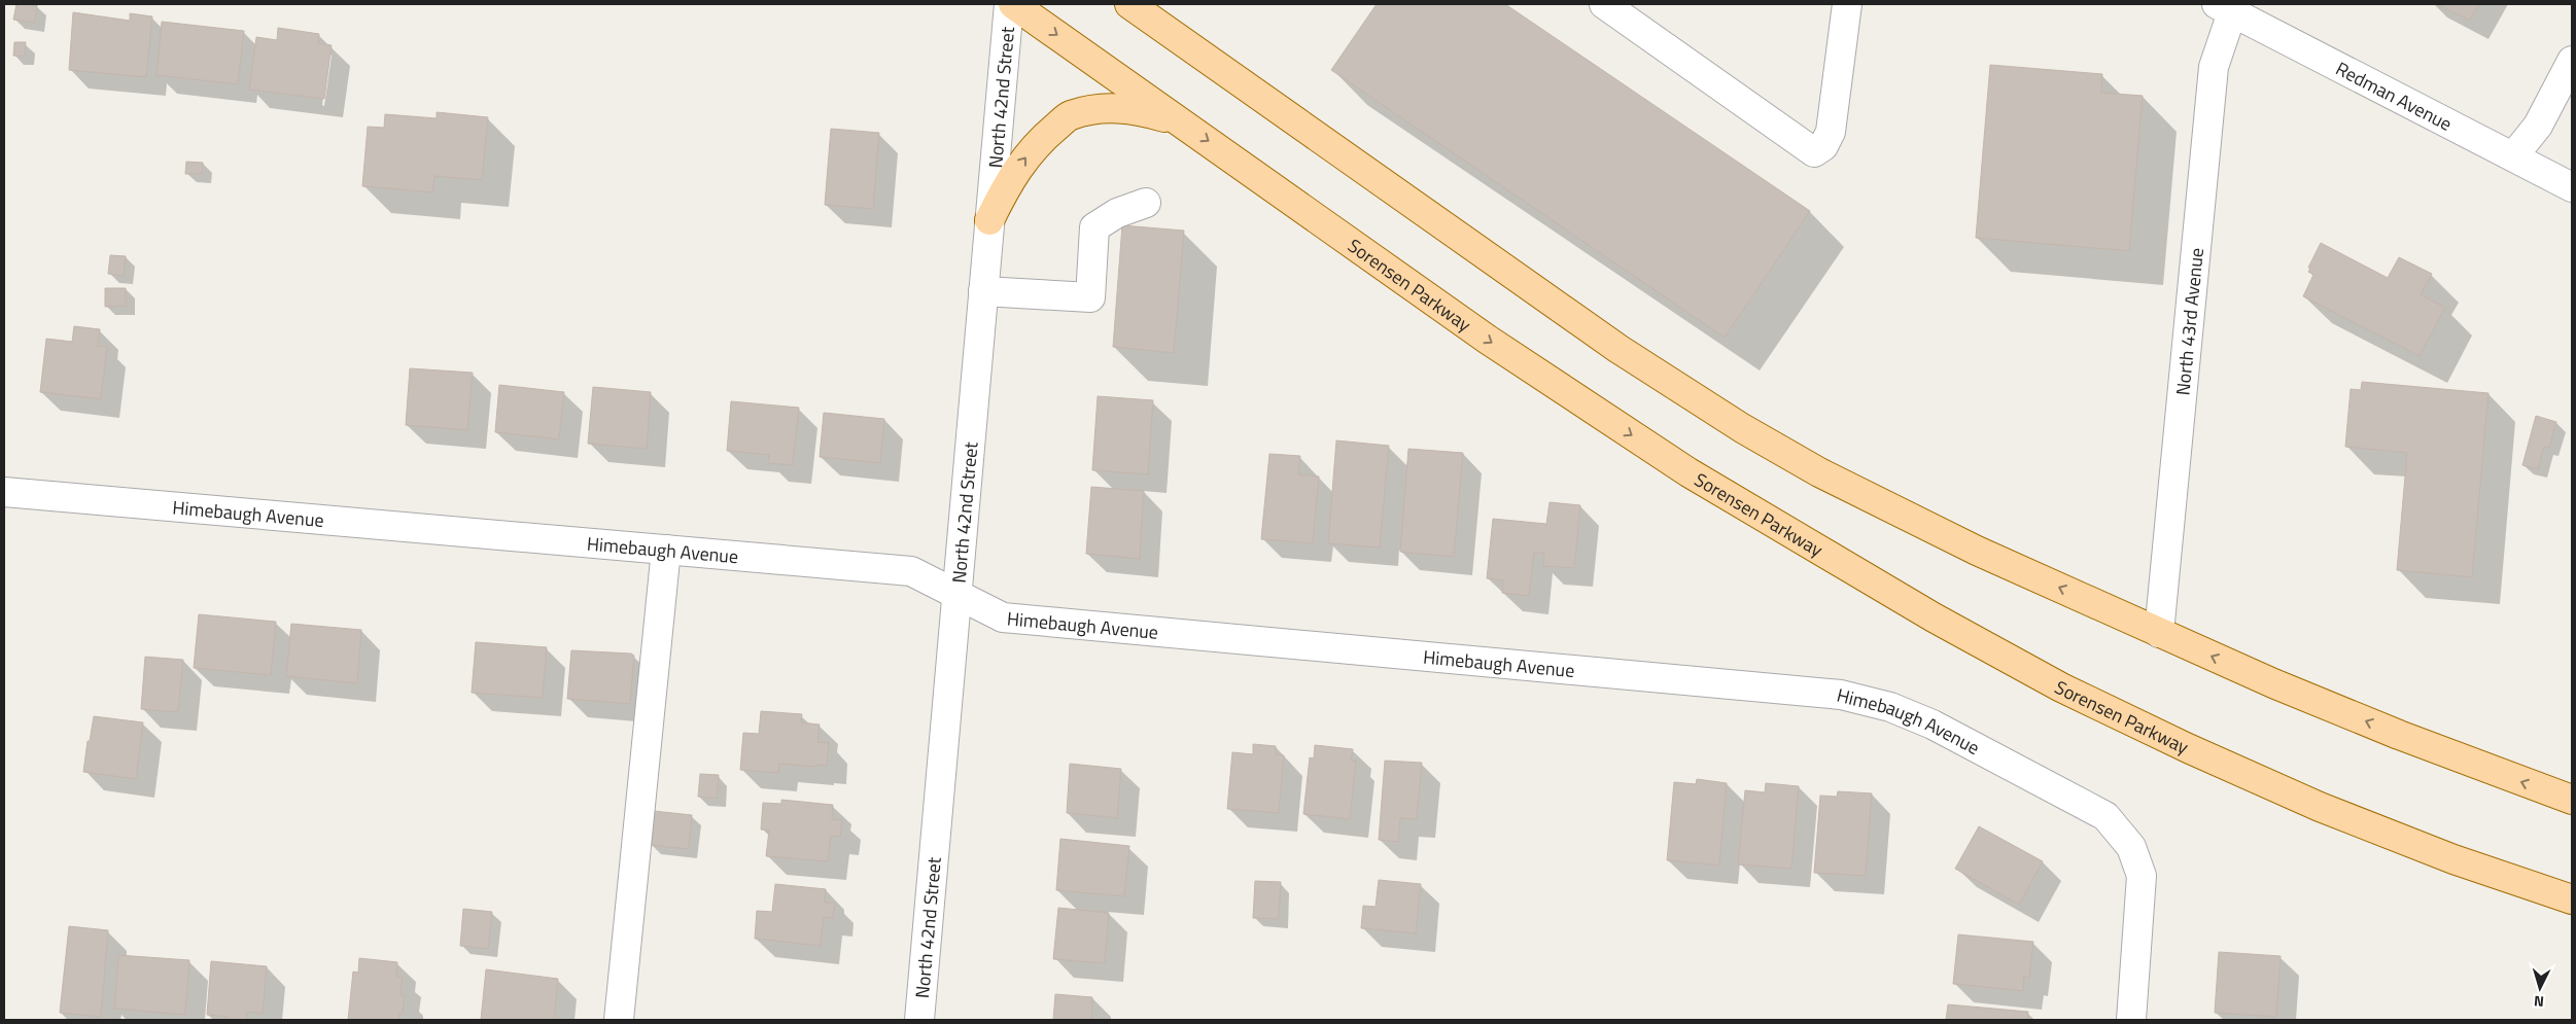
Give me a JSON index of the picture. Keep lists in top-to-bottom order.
{
  "streets": {
    "main road": ["Sorensen Parkway"],
    "street": [
      "Redman Avenue",
      "North 42nd Street",
      "North 43rd Avenue",
      "Himebaugh Avenue"
    ]
  },
  "crossings": [
    ["Redman Avenue", "North 43rd Avenue"],
    ["North 42nd Street", "Himebaugh Avenue"]
  ],
  "north": "bottom"
}
